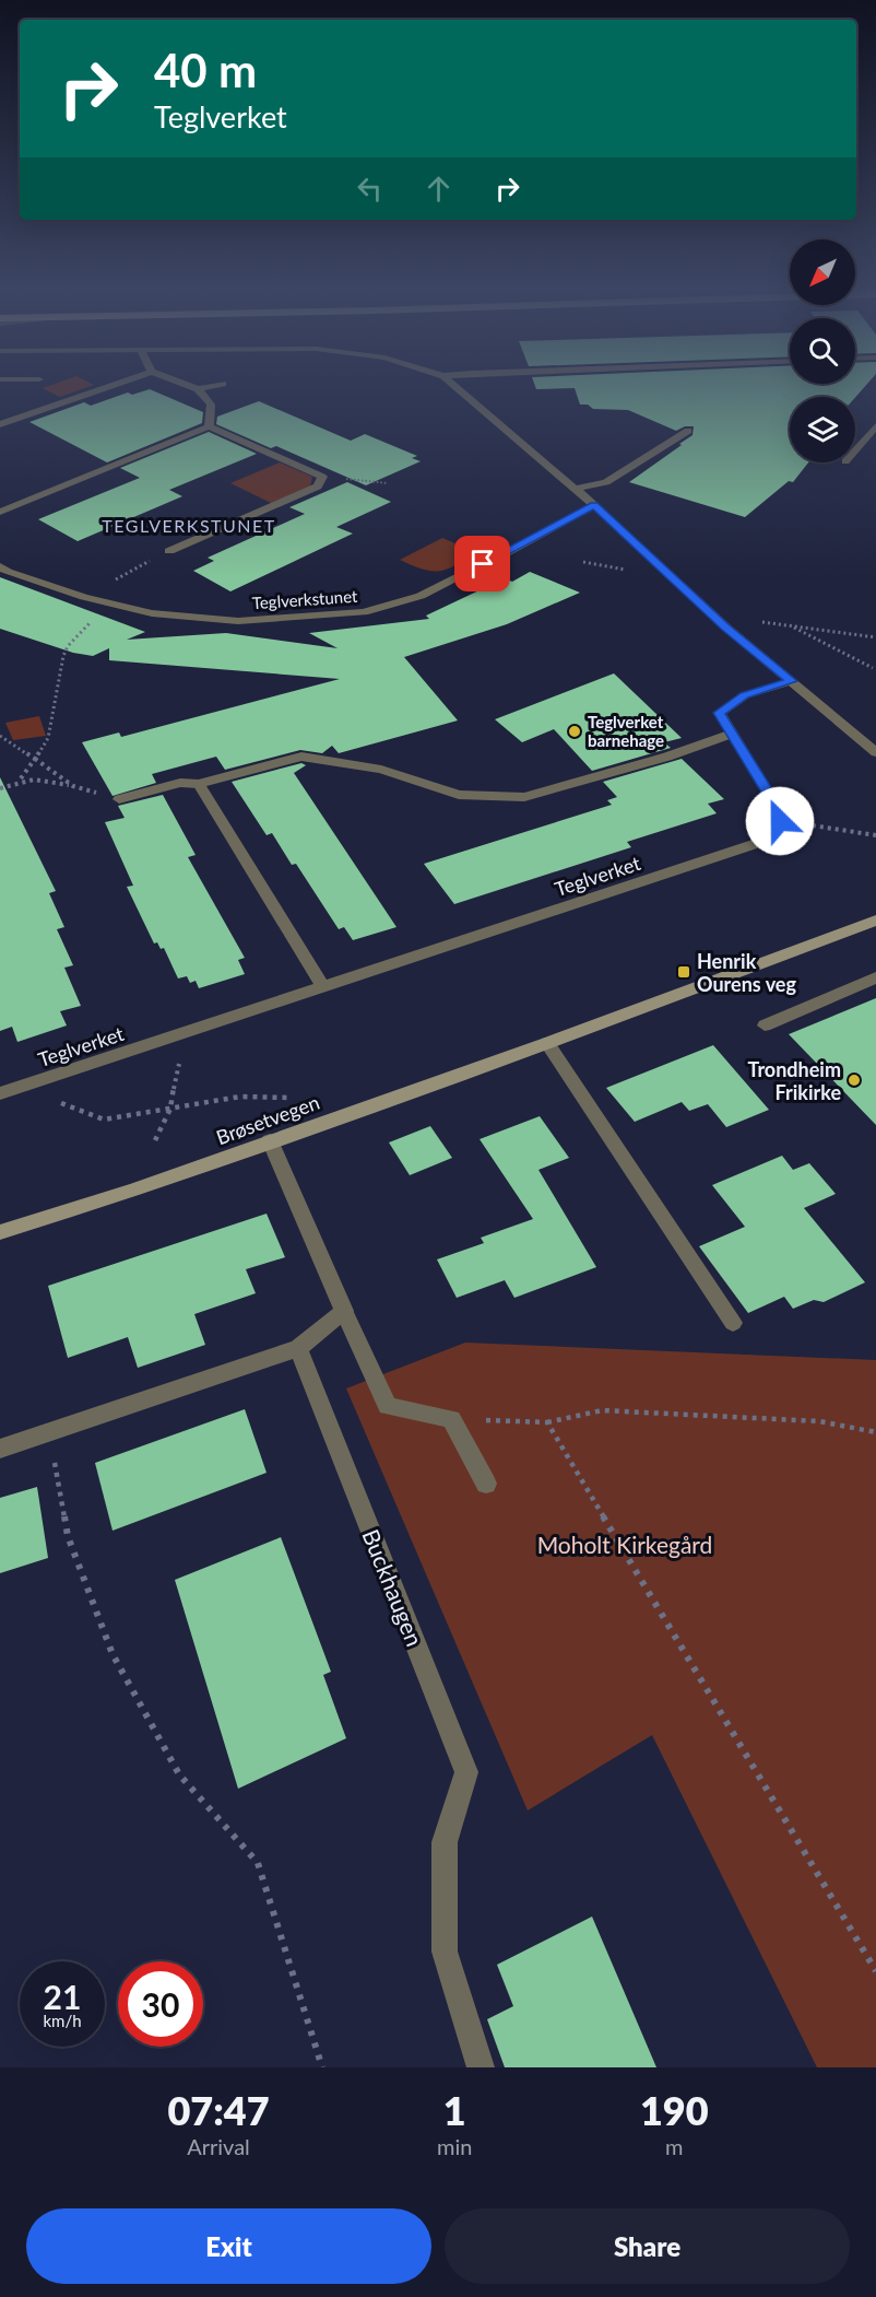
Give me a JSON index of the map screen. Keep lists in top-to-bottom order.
{
  "streets": {
    "street": [
      "Teglverkstunet",
      "Teglverket",
      "Brøsetvegen",
      "Buckhaugen"
    ]
  },
  "districts": ["TEGLVERKSTUNET"],
  "parks": ["Moholt Kirkegård"],
  "places": {
    "other": ["Teglverket barnehage", "Trondheim Frikirke"],
    "transit": ["Henrik Ourens veg"]
  },
  "north": "bottom left",
  "page": {
    "turn": ["40 m", "Teglverket"],
    "speed": "21 km/h",
    "limit": "30",
    "eta": [
      "07:47",
      "Arrival",
      "1",
      "min",
      "190",
      "m"
    ],
    "buttons": ["Exit", "Share"]
  }
}
